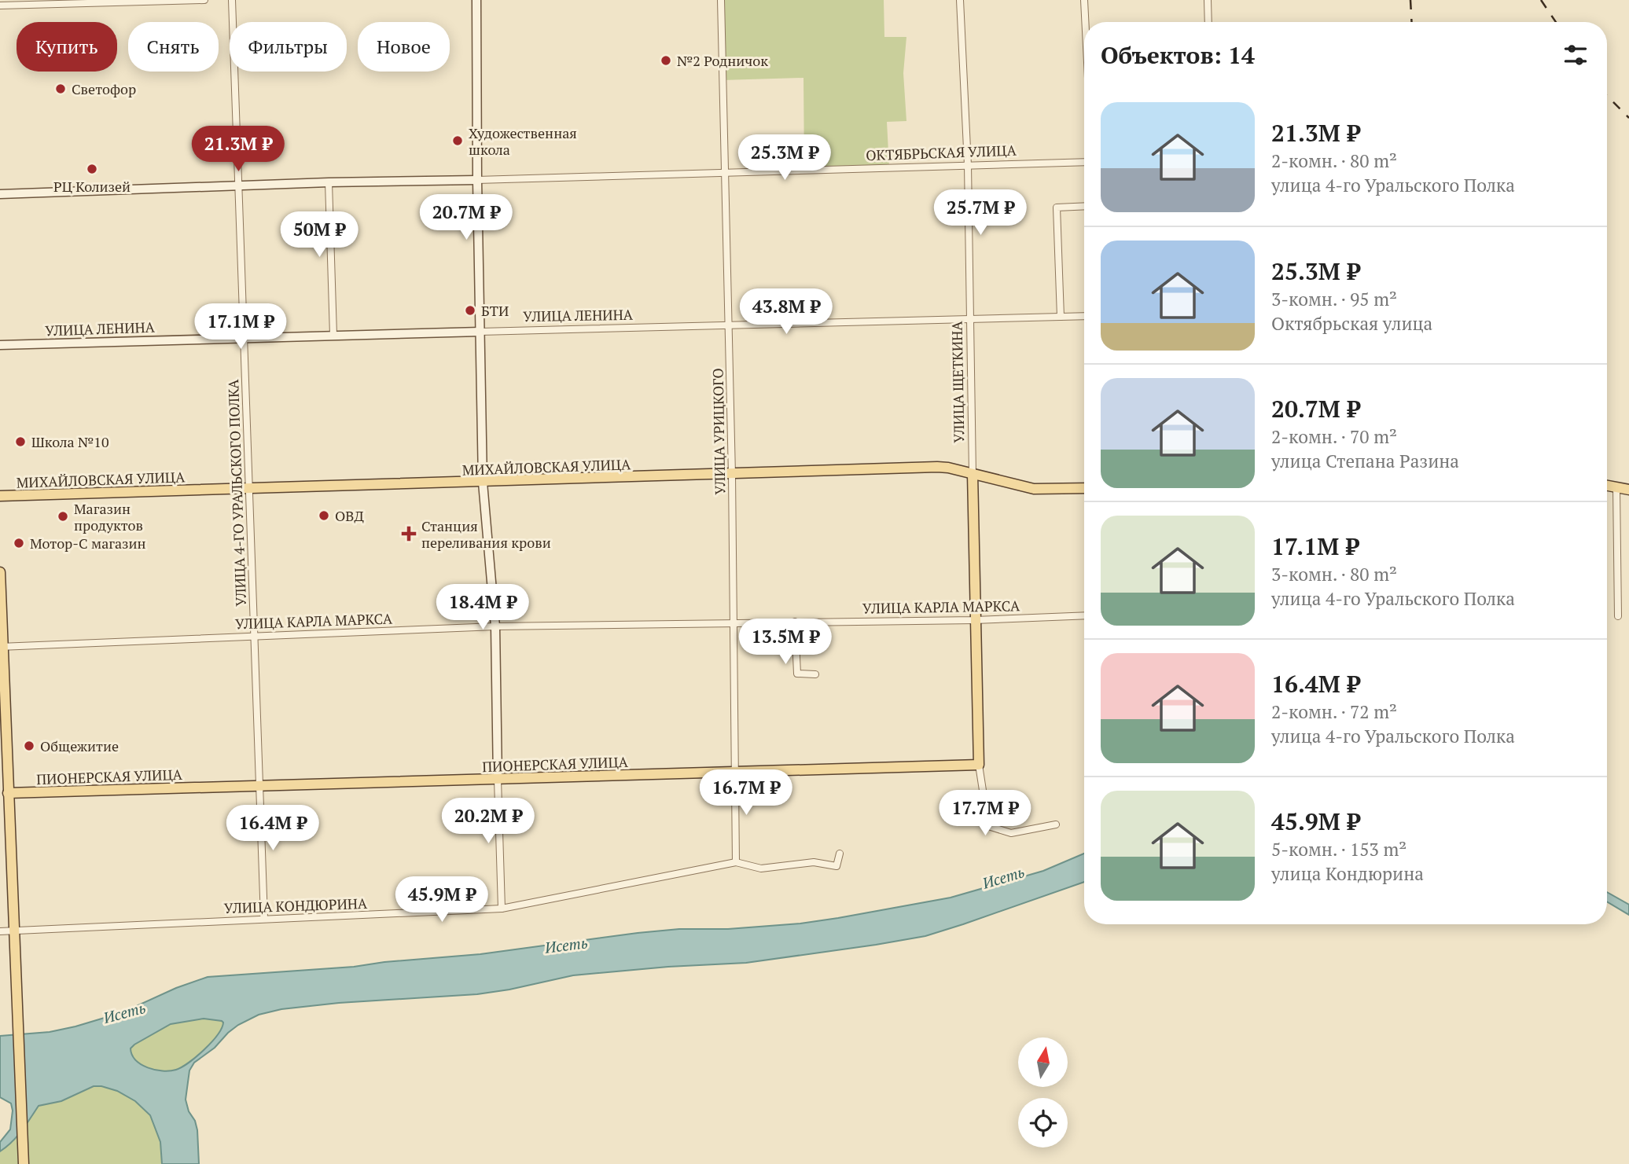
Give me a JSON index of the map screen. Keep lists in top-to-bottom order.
{
  "streets": {
    "main road": ["УЛИЦА ЩЕТКИНА", "МИХАЙЛОВСКАЯ УЛИЦА", "ПИОНЕРСКАЯ УЛИЦА"],
    "street": [
      "ОКТЯБРЬСКАЯ УЛИЦА",
      "УЛИЦА ЛЕНИНА",
      "УЛИЦА УРИЦКОГО",
      "УЛИЦА 4-ГО УРАЛЬСКОГО ПОЛКА",
      "УЛИЦА КАРЛА МАРКСА",
      "УЛИЦА КОНДЮРИНА"
    ]
  },
  "crossings": [
    ["ОКТЯБРЬСКАЯ УЛИЦА", "УЛИЦА ЩЕТКИНА"],
    ["ОКТЯБРЬСКАЯ УЛИЦА", "УЛИЦА УРИЦКОГО"],
    ["ОКТЯБРЬСКАЯ УЛИЦА", "УЛИЦА 4-ГО УРАЛЬСКОГО ПОЛКА"],
    ["УЛИЦА ЛЕНИНА", "УЛИЦА ЩЕТКИНА"],
    ["УЛИЦА ЛЕНИНА", "УЛИЦА УРИЦКОГО"],
    ["УЛИЦА ЛЕНИНА", "УЛИЦА 4-ГО УРАЛЬСКОГО ПОЛКА"],
    ["УЛИЦА ЩЕТКИНА", "МИХАЙЛОВСКАЯ УЛИЦА"],
    ["УЛИЦА ЩЕТКИНА", "УЛИЦА КАРЛА МАРКСА"],
    ["УЛИЦА ЩЕТКИНА", "ПИОНЕРСКАЯ УЛИЦА"],
    ["УЛИЦА УРИЦКОГО", "МИХАЙЛОВСКАЯ УЛИЦА"],
    ["УЛИЦА УРИЦКОГО", "УЛИЦА КАРЛА МАРКСА"],
    ["УЛИЦА УРИЦКОГО", "ПИОНЕРСКАЯ УЛИЦА"],
    ["УЛИЦА УРИЦКОГО", "УЛИЦА КОНДЮРИНА"],
    ["МИХАЙЛОВСКАЯ УЛИЦА", "УЛИЦА 4-ГО УРАЛЬСКОГО ПОЛКА"],
    ["УЛИЦА 4-ГО УРАЛЬСКОГО ПОЛКА", "УЛИЦА КАРЛА МАРКСА"],
    ["УЛИЦА 4-ГО УРАЛЬСКОГО ПОЛКА", "ПИОНЕРСКАЯ УЛИЦА"],
    ["УЛИЦА 4-ГО УРАЛЬСКОГО ПОЛКА", "УЛИЦА КОНДЮРИНА"]
  ],
  "water": ["Исеть"],
  "places": {
    "other": [
      "№2 Родничок",
      "Светофор",
      "Художественная школа",
      "РЦ Колизей",
      "БТИ",
      "Школа №10",
      "ОВД",
      "Магазин продуктов",
      "Мотор-С магазин",
      "Общежитие"
    ],
    "health": ["Станция переливания крови"]
  },
  "north": "top",
  "page": {
    "chip": [
      "Купить",
      "Снять",
      "Фильтры",
      "Новое"
    ],
    "heading": "Объектов: 14",
    "list": [
      {
        "name": "21.3M ₽",
        "note": "2-комн. · 80 m² · улица 4-го Уральского Полка"
      },
      {
        "name": "25.3M ₽",
        "note": "3-комн. · 95 m² · Октябрьская улица"
      },
      {
        "name": "20.7M ₽",
        "note": "2-комн. · 70 m² · улица Степана Разина"
      },
      {
        "name": "17.1M ₽",
        "note": "3-комн. · 80 m² · улица 4-го Уральского Полка"
      },
      {
        "name": "16.4M ₽",
        "note": "2-комн. · 72 m² · улица 4-го Уральского Полка"
      },
      {
        "name": "45.9M ₽",
        "note": "5-комн. · 153 m² · улица Кондюрина"
      }
    ],
    "price": [
      "21.3M ₽",
      "25.3M ₽",
      "25.7M ₽",
      "20.7M ₽",
      "50M ₽",
      "43.8M ₽",
      "17.1M ₽",
      "18.4M ₽",
      "13.5M ₽",
      "16.7M ₽",
      "17.7M ₽",
      "20.2M ₽",
      "16.4M ₽",
      "45.9M ₽"
    ]
  }
}
